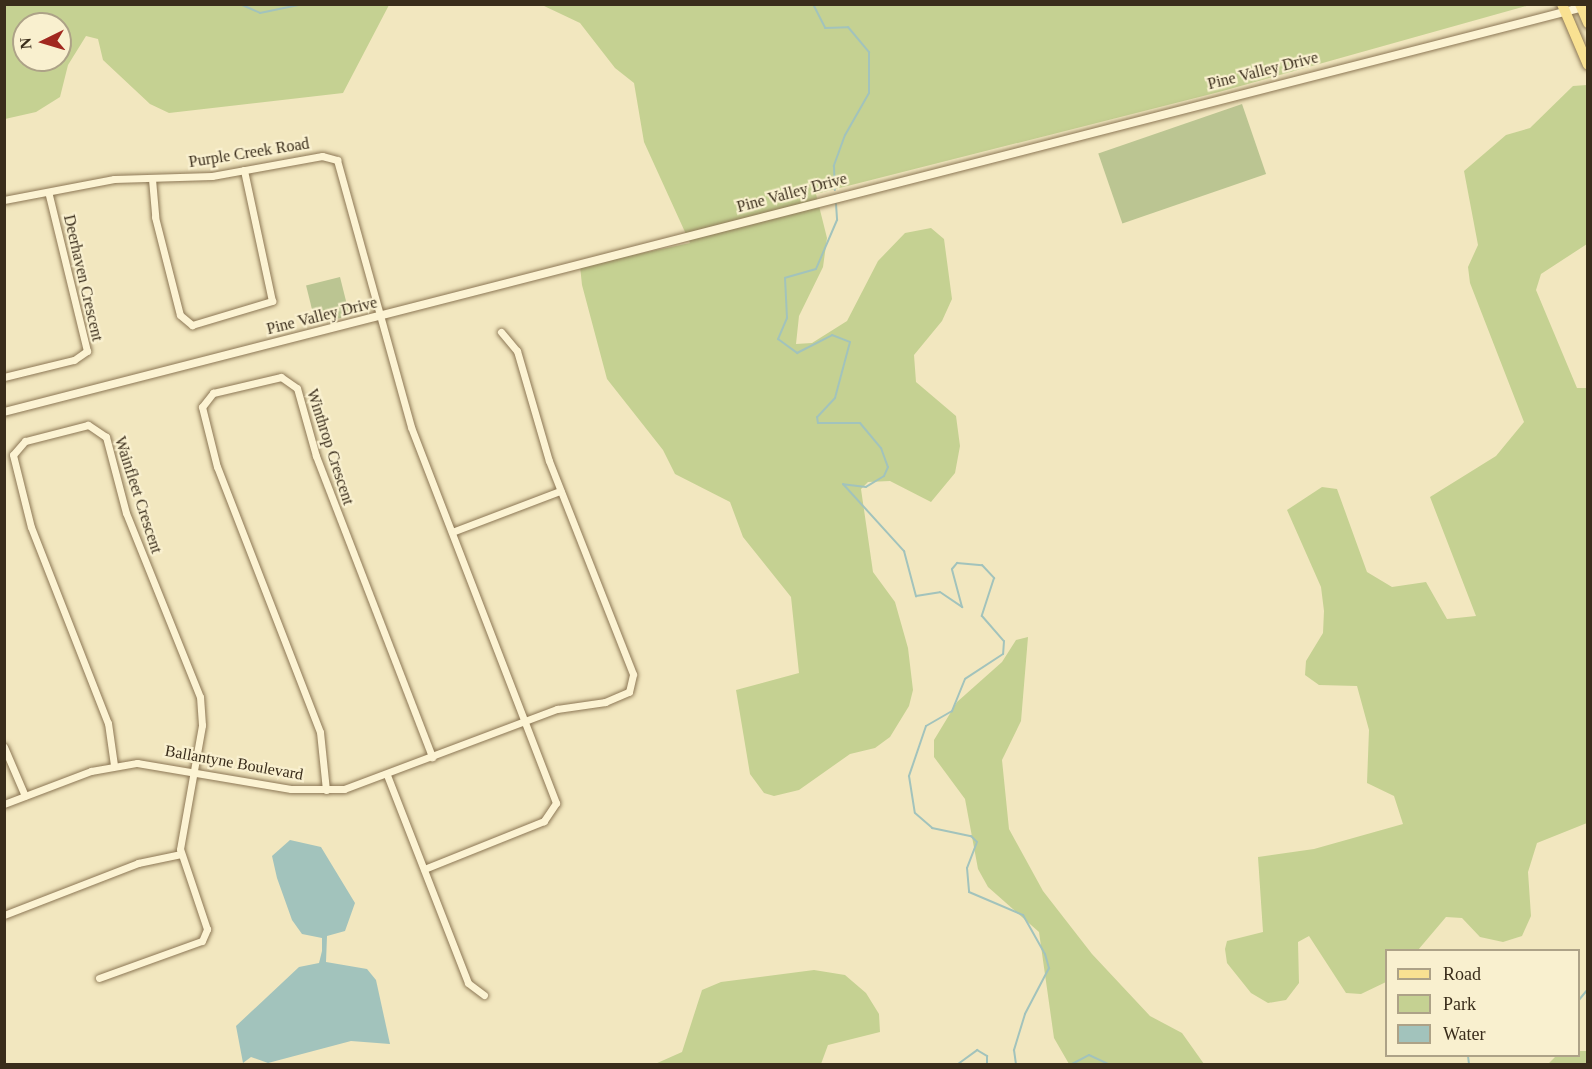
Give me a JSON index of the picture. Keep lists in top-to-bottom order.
{
  "streets": {
    "street": [
      "Pine Valley Drive",
      "Purple Creek Road",
      "Deerhaven Crescent",
      "Winthrop Crescent",
      "Wainfleet Crescent",
      "Ballantyne Boulevard"
    ]
  },
  "crossings": [
    ["Pine Valley Drive", "Purple Creek Road"],
    ["Purple Creek Road", "Deerhaven Crescent"],
    ["Winthrop Crescent", "Ballantyne Boulevard"],
    ["Wainfleet Crescent", "Ballantyne Boulevard"]
  ],
  "legend": ["Road", "Park", "Water"],
  "north": "left"
}
